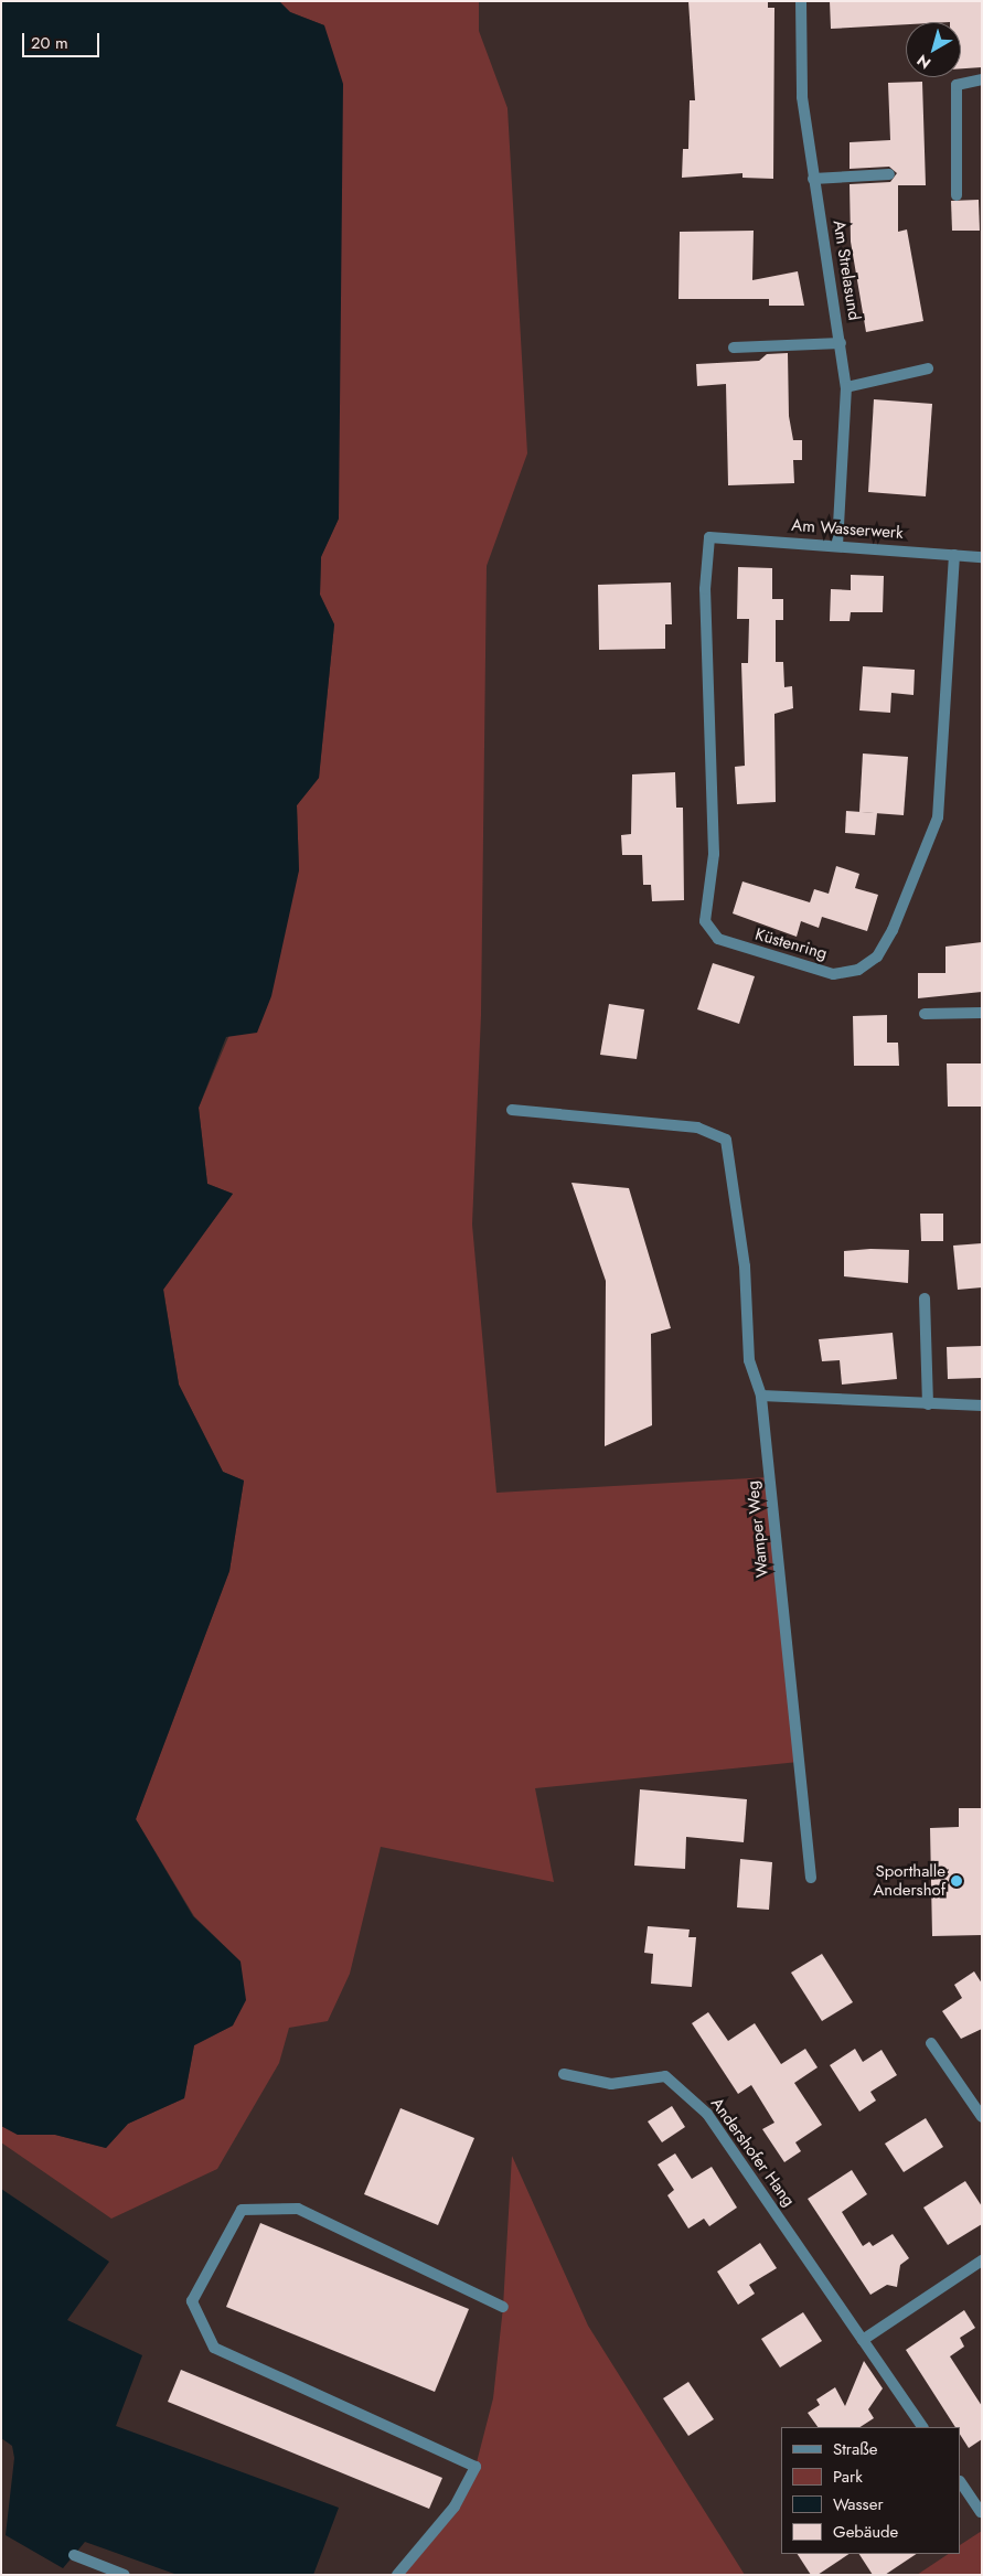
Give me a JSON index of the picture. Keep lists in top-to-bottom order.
{
  "streets": {
    "street": [
      "Am Strelasund",
      "Am Wasserwerk",
      "Küstenring",
      "Wamper Weg",
      "Andershofer Hang"
    ]
  },
  "crossings": [
    ["Am Strelasund", "Am Wasserwerk"],
    ["Am Wasserwerk", "Küstenring"]
  ],
  "places": ["Sporthalle Andershof"],
  "legend": [
    "Straße",
    "Park",
    "Wasser",
    "Gebäude"
  ],
  "scale_bar": "20 m",
  "north": "bottom left"
}
